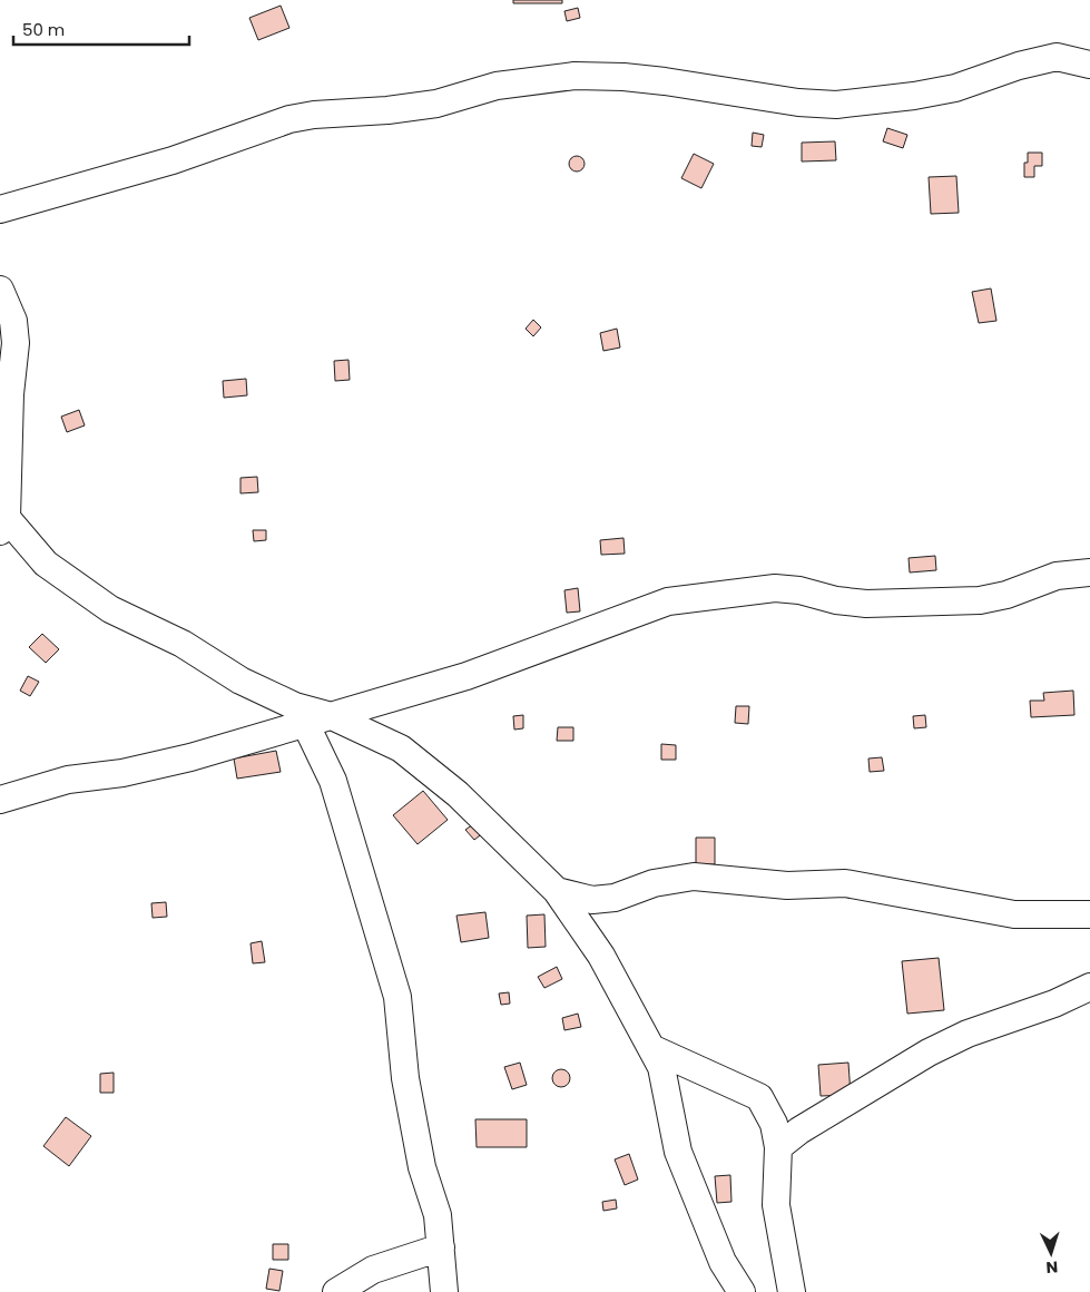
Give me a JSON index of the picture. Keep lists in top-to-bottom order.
{
  "scale_bar": "50 m",
  "north": "bottom"
}
